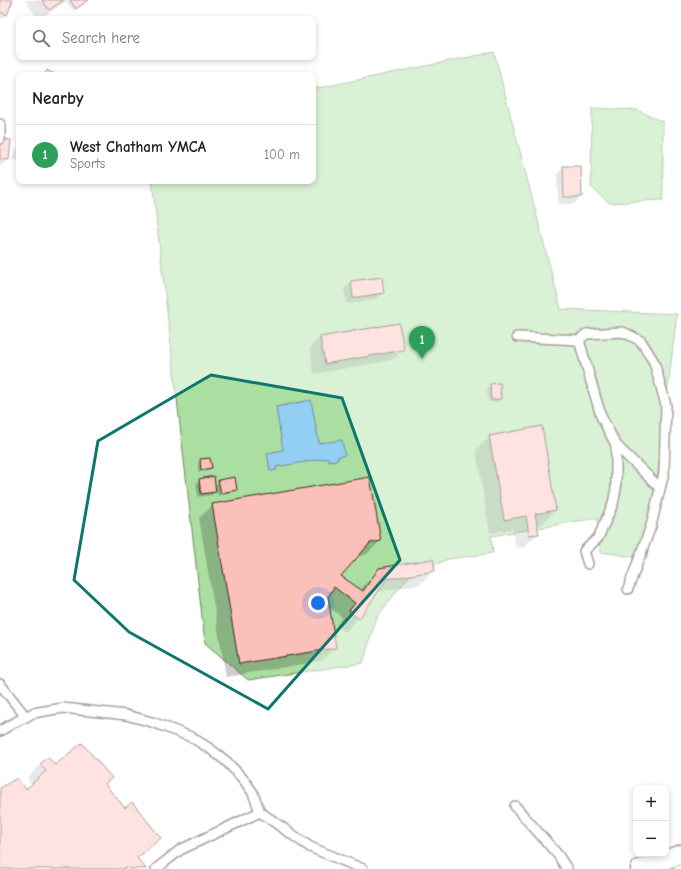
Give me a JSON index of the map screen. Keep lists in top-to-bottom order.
{
  "page": {
    "search": "Search here",
    "heading": "Nearby",
    "list": [
      {
        "mark": "1",
        "name": "West Chatham YMCA",
        "note": "Sports",
        "value": "100 m"
      }
    ],
    "pins": "1",
    "map_buttons": ["+", "−"]
  }
}
